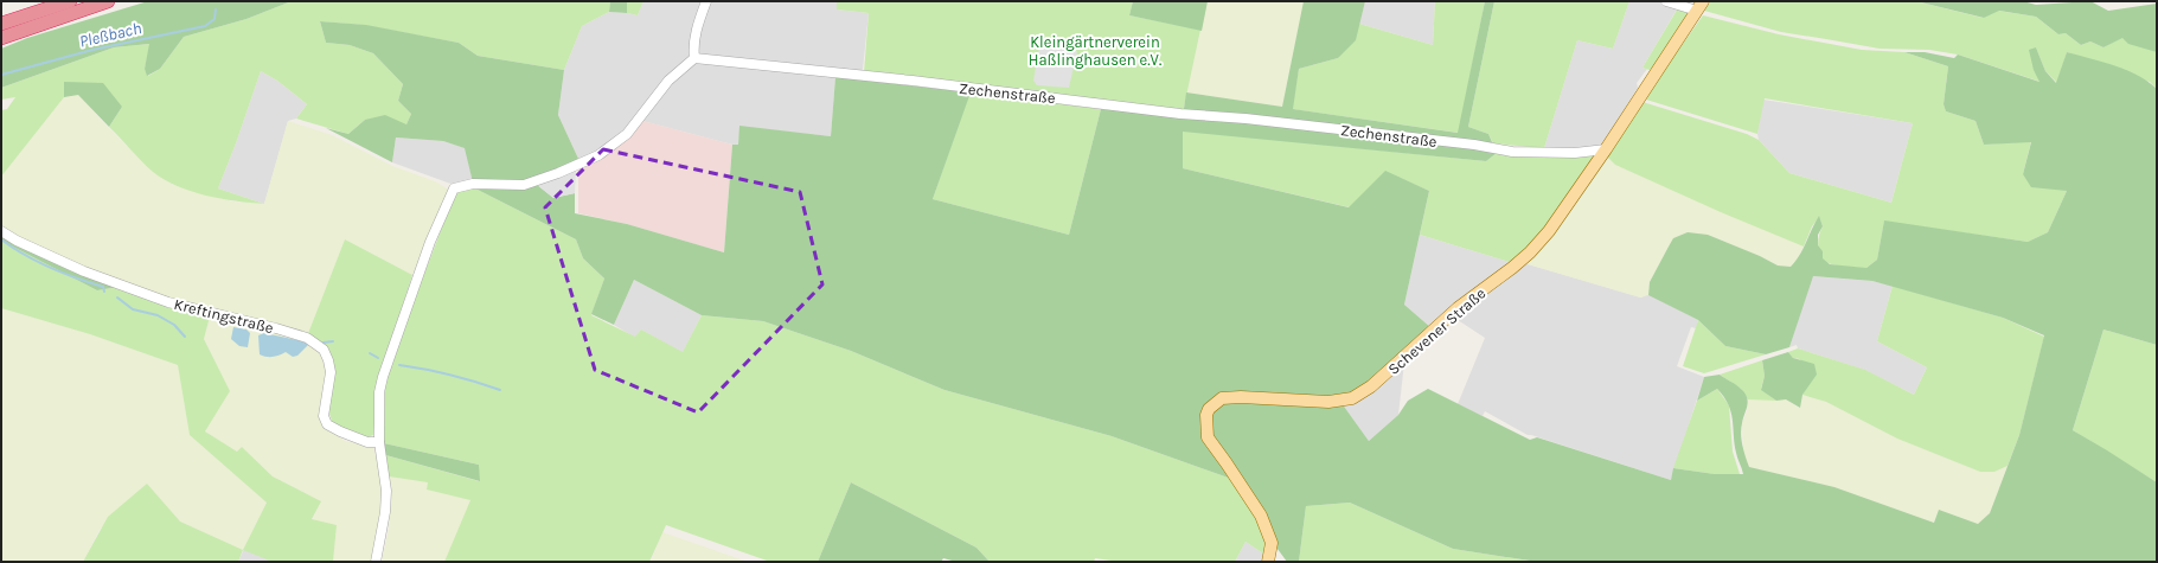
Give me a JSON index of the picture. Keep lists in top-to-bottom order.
{
  "streets": {
    "main road": ["Schevener Straße"],
    "street": ["Zechenstraße", "Kreftingstraße"]
  },
  "crossings": [
    ["Zechenstraße", "Schevener Straße"]
  ],
  "water": ["Pleßbach"],
  "parks": ["Kleingärtnerverein Haßlinghausen e.V."]
}
